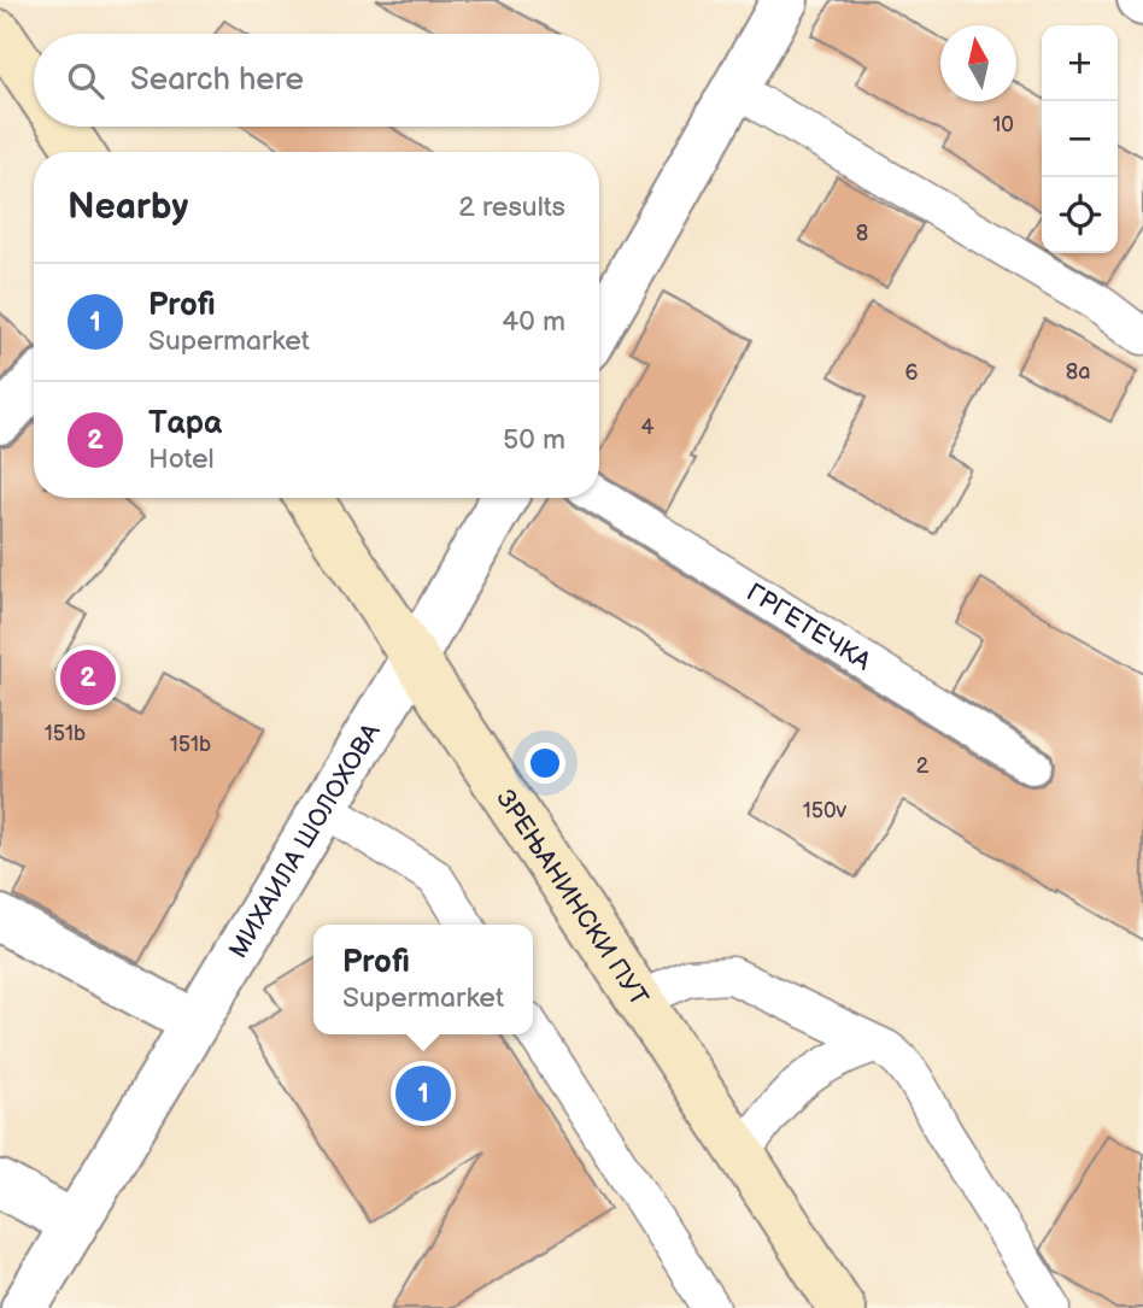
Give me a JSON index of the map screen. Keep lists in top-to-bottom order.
{
  "streets": {
    "main road": ["ЗРЕЊАНИНСКИ ПУТ"],
    "street": ["МИХАИЛА ШОЛОХОВА"],
    "lane": ["ГРГЕТЕЧКА"]
  },
  "crossings": [
    ["МИХАИЛА ШОЛОХОВА", "ЗРЕЊАНИНСКИ ПУТ"]
  ],
  "house_numbers": [
    "10",
    "8",
    "8a",
    "6",
    "4",
    "151b",
    "151b",
    "2",
    "150v"
  ],
  "north": "top",
  "page": {
    "map_buttons": ["+", "−"],
    "search": "Search here",
    "heading": ["Nearby", "2 results"],
    "list": [
      {
        "mark": "1",
        "name": "Profi",
        "note": "Supermarket",
        "value": "40 m"
      },
      {
        "mark": "2",
        "name": "Тара",
        "note": "Hotel",
        "value": "50 m"
      }
    ],
    "pins": ["2", "1"],
    "popup": ["Profi", "Supermarket"]
  }
}
